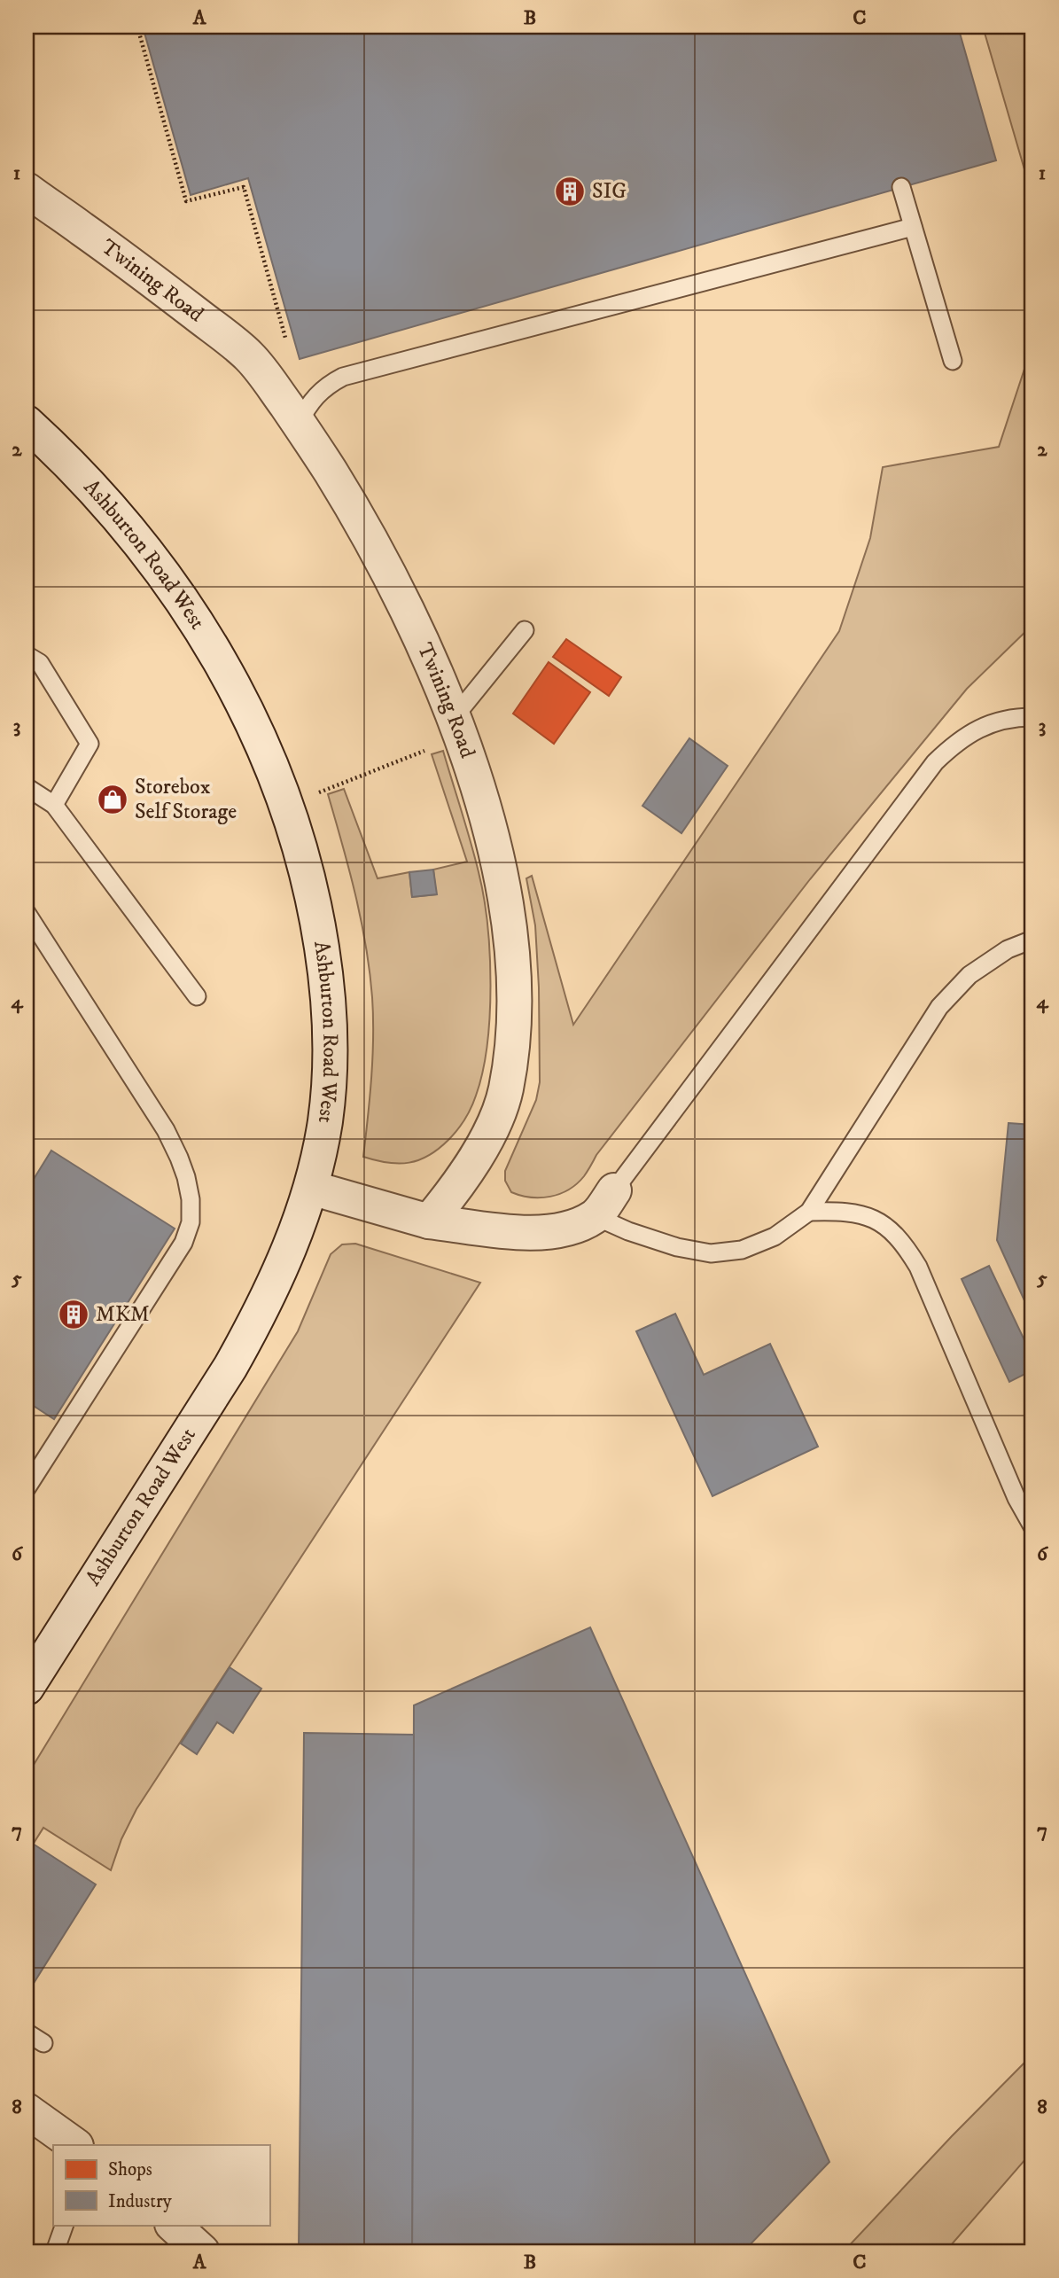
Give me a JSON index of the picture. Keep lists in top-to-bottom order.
{
  "streets": {
    "street": ["Twining Road", "Ashburton Road West"]
  },
  "places": {
    "building": ["SIG", "MKM"],
    "shop": ["Storebox Self Storage"]
  },
  "legend": ["Shops", "Industry"],
  "grid": {
    "columns": ["A", "B", "C"],
    "rows": [
      "1",
      "2",
      "3",
      "4",
      "5",
      "6",
      "7",
      "8"
    ]
  }
}
